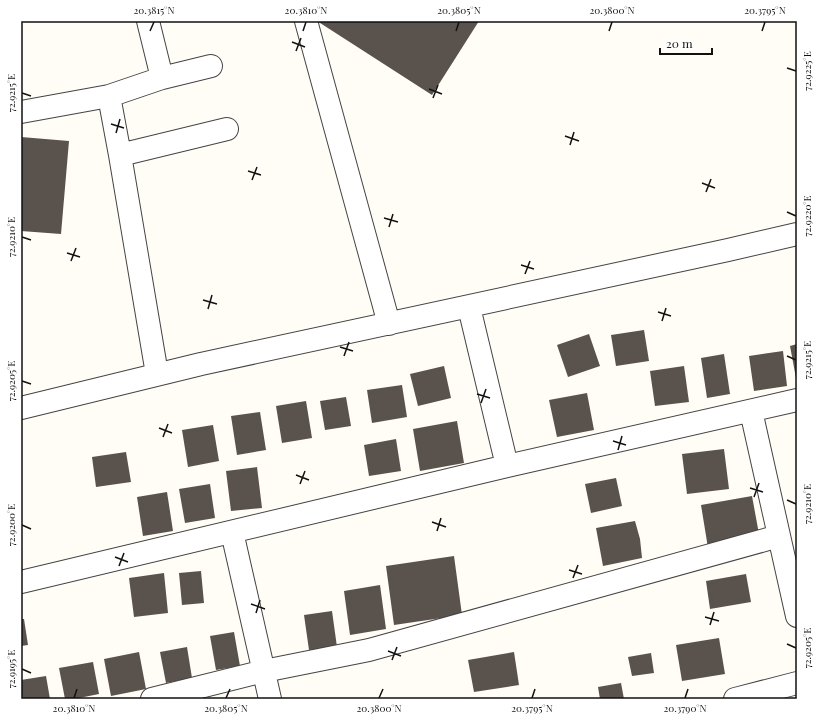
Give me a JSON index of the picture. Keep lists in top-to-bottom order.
{
  "scale_bar": "20 m",
  "coordinates": [
    "20.3815°N",
    "20.3810°N",
    "20.3805°N",
    "20.3800°N",
    "20.3795°N",
    "72.9225°E",
    "72.9215°E",
    "72.9220°E",
    "72.9210°E",
    "72.9205°E",
    "72.9200°E",
    "72.9195°E",
    "20.3790°N"
  ]
}
